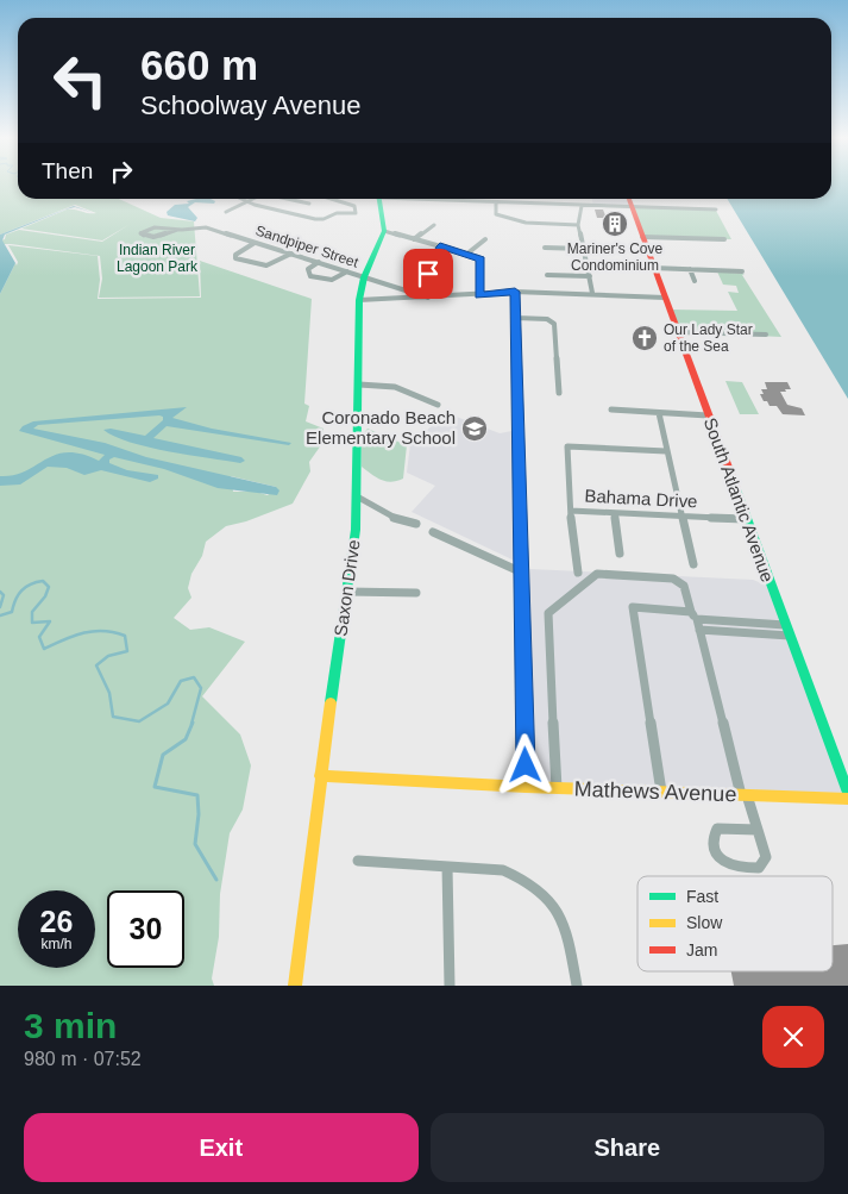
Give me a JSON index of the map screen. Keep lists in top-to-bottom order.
{
  "streets": {
    "street": [
      "Sandpiper Street",
      "Bahama Drive",
      "South Atlantic Avenue",
      "Saxon Drive",
      "Mathews Avenue"
    ]
  },
  "crossings": [
    ["Sandpiper Street", "Saxon Drive"],
    ["Bahama Drive", "South Atlantic Avenue"],
    ["Saxon Drive", "Mathews Avenue"]
  ],
  "parks": ["Indian River Lagoon Park"],
  "places": {
    "building": ["Mariner's Cove Condominium"],
    "church": ["Our Lady Star of the Sea"],
    "school or university": ["Coronado Beach Elementary School"]
  },
  "legend": ["Fast", "Slow", "Jam"],
  "page": {
    "turn": ["660 m", "Schoolway Avenue"],
    "then": "Then",
    "speed": "26 km/h",
    "limit": "30",
    "heading": ["3 min", "980 m · 07:52"],
    "buttons": ["Exit", "Share"]
  }
}
